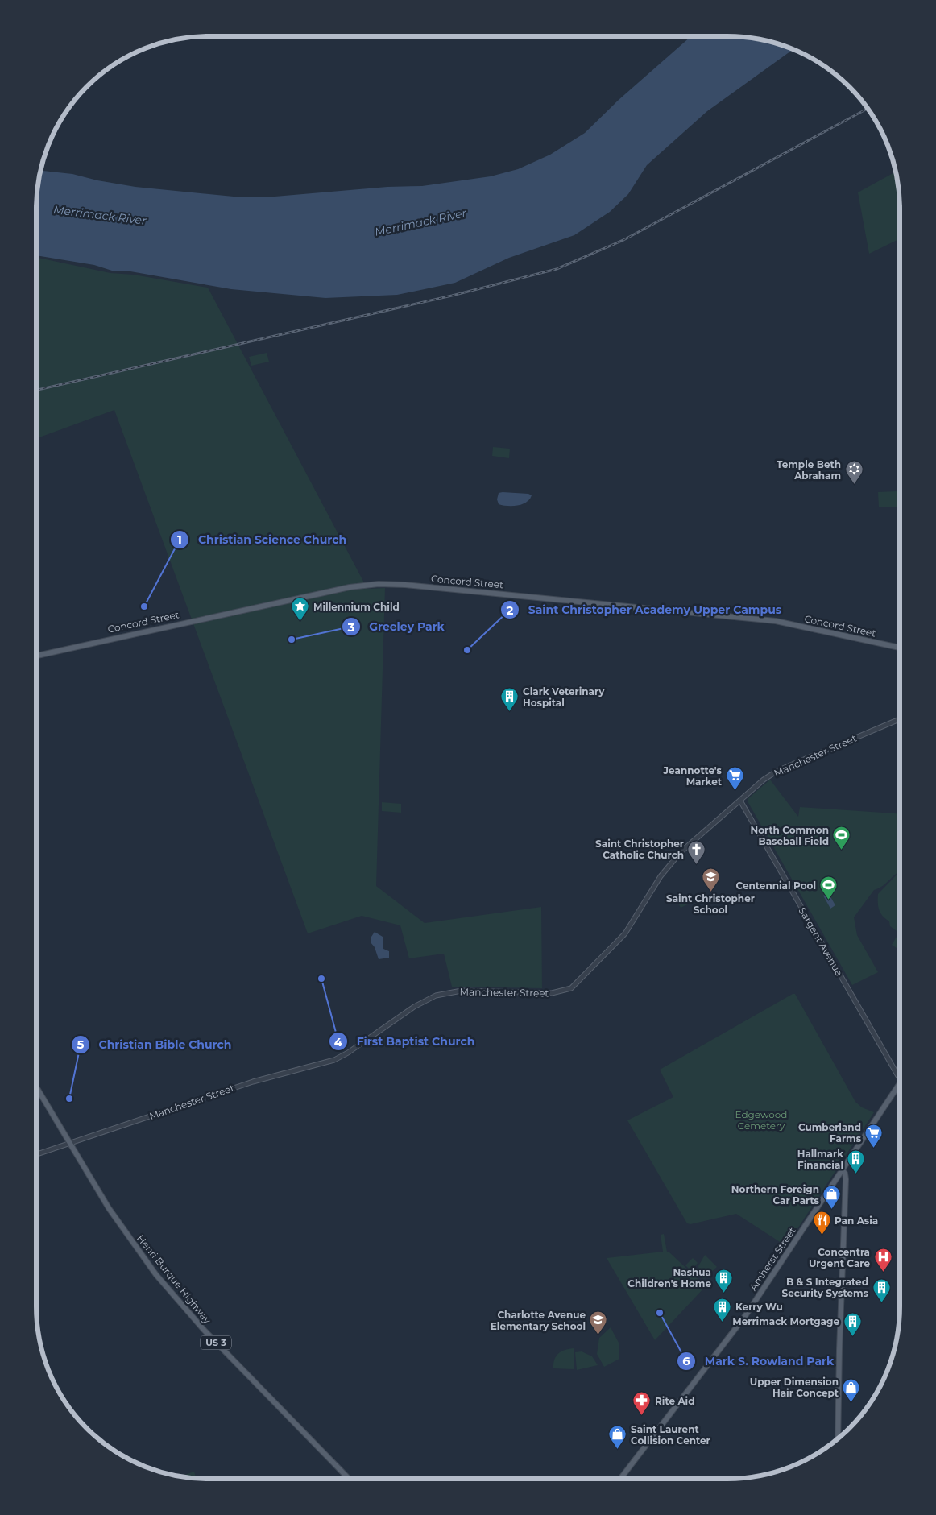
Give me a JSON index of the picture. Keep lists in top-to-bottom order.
{
  "streets": {
    "main road": [
      "Concord Street",
      "Amherst Street",
      "Henri Burque Highway",
      "US 3"
    ],
    "street": ["Manchester Street", "Sargent Avenue"]
  },
  "crossings": [
    ["Manchester Street", "Sargent Avenue"],
    ["Manchester Street", "Henri Burque Highway"]
  ],
  "water": ["Merrimack River"],
  "parks": ["Edgewood Cemetery"],
  "places": {
    "synagogue": ["Temple Beth Abraham"],
    "other": [
      "Christian Science Church",
      "Greeley Park",
      "Saint Christopher Academy Upper Campus",
      "First Baptist Church",
      "Christian Bible Church",
      "Mark S. Rowland Park"
    ],
    "place": ["Millennium Child"],
    "building": [
      "Clark Veterinary Hospital",
      "Hallmark Financial",
      "Nashua Children's Home",
      "B & S Integrated Security Systems",
      "Kerry Wu",
      "Merrimack Mortgage"
    ],
    "supermarket": ["Jeannotte's Market", "Cumberland Farms"],
    "sports": ["North Common Baseball Field", "Centennial Pool"],
    "church": ["Saint Christopher Catholic Church"],
    "school or university": ["Saint Christopher School", "Charlotte Avenue Elementary School"],
    "shop": ["Northern Foreign Car Parts", "Upper Dimension Hair Concept", "Saint Laurent Collision Center"],
    "restaurant": ["Pan Asia"],
    "hospital": ["Concentra Urgent Care"],
    "pharmacy": ["Rite Aid"]
  }
}
